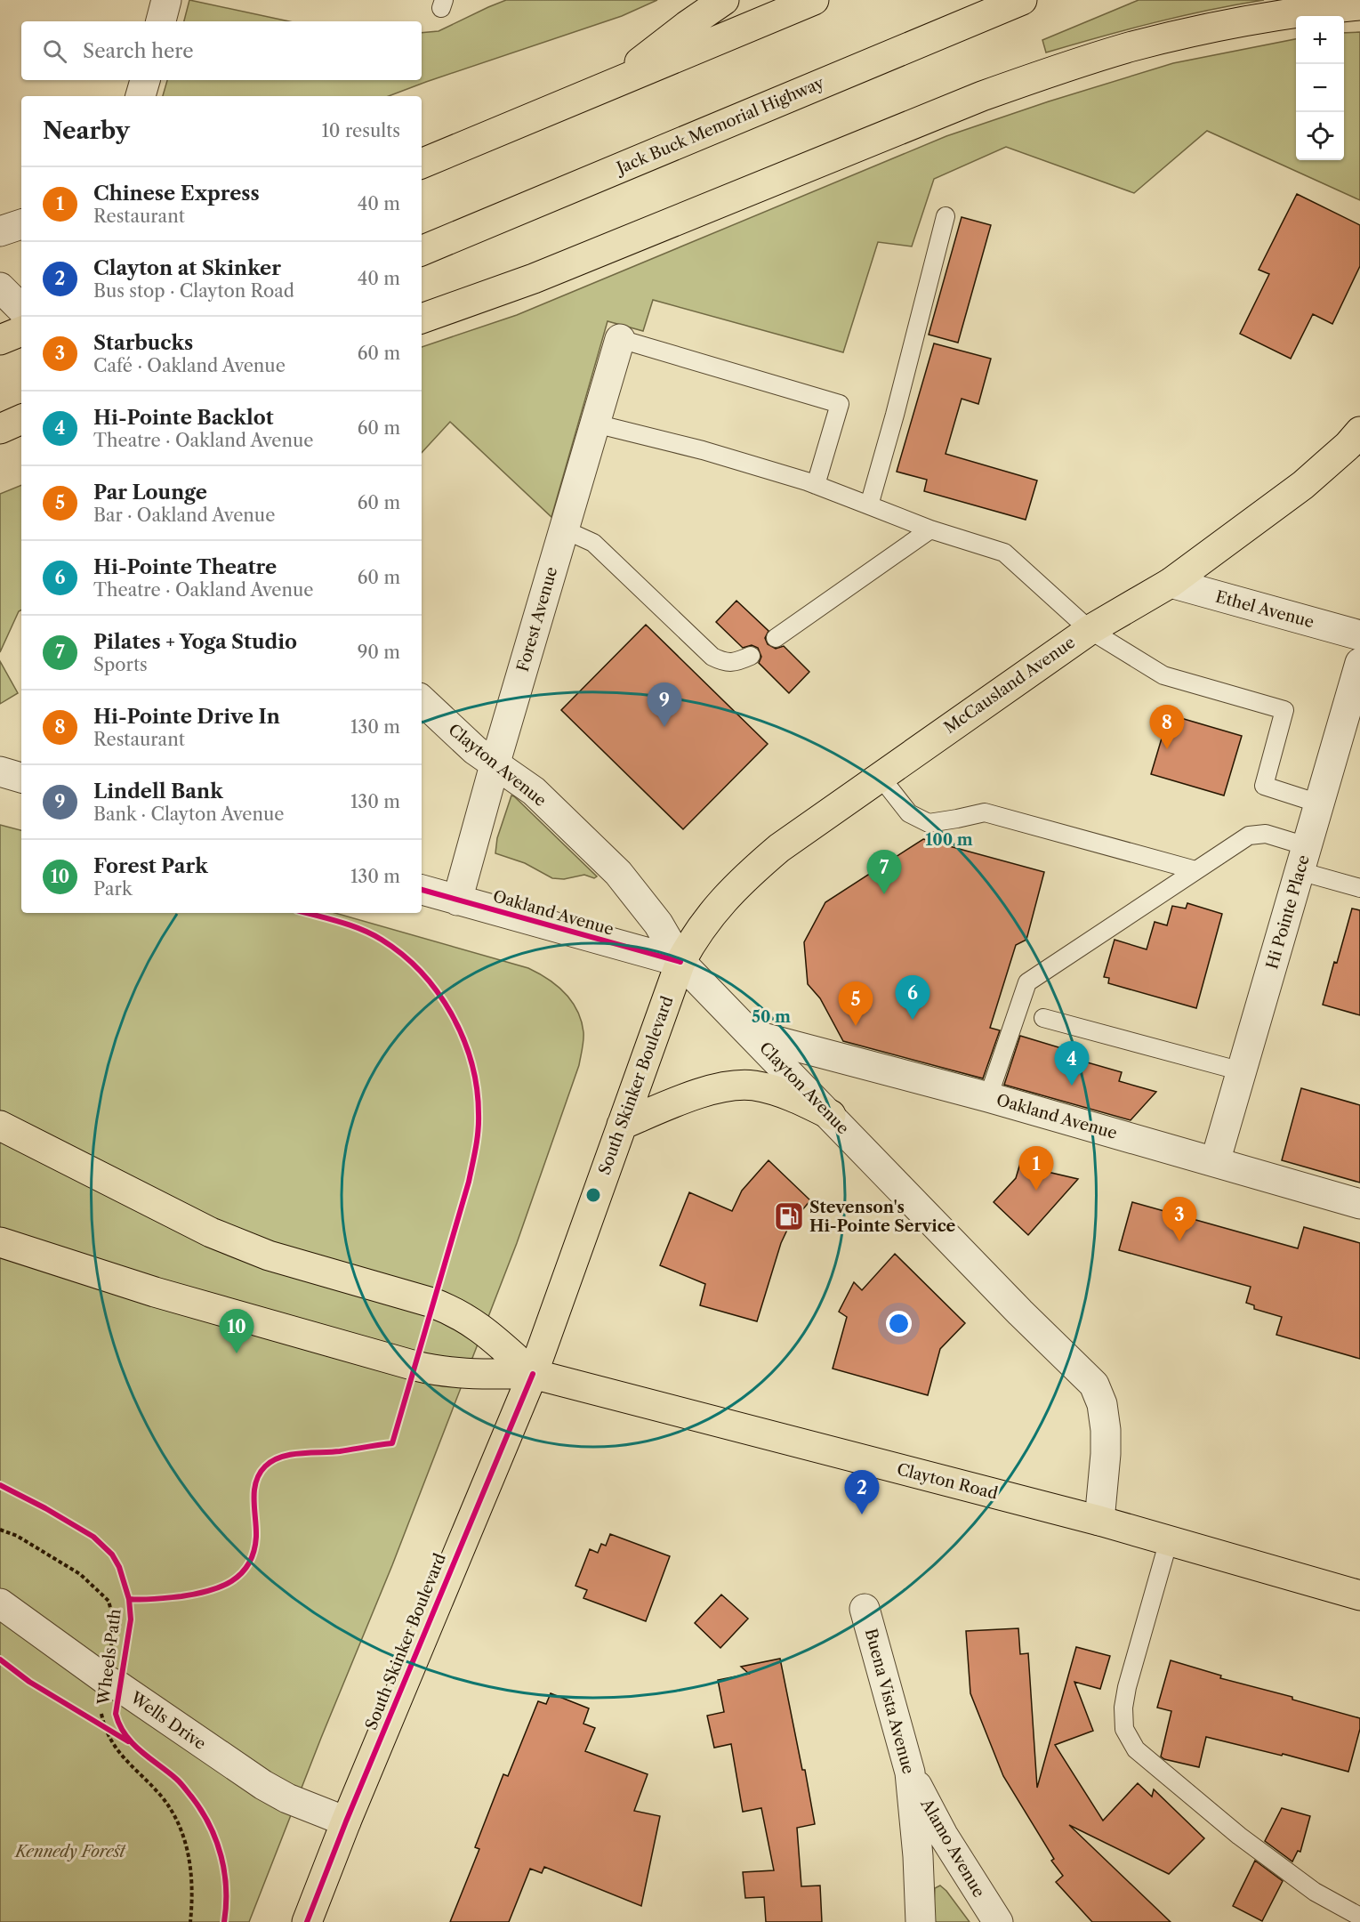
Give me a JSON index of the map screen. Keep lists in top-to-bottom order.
{
  "streets": {
    "main road": [
      "Jack Buck Memorial Highway",
      "McCausland Avenue",
      "South Skinker Boulevard",
      "Clayton Road"
    ],
    "street": [
      "Ethel Avenue",
      "Forest Avenue",
      "Clayton Avenue",
      "Hi Pointe Place",
      "Oakland Avenue",
      "Buena Vista Avenue",
      "Wells Drive",
      "Alamo Avenue"
    ],
    "cycle path": ["Wheels Path"]
  },
  "crossings": [
    ["Ethel Avenue", "McCausland Avenue"],
    ["Forest Avenue", "Clayton Avenue"],
    ["Forest Avenue", "Oakland Avenue"],
    ["McCausland Avenue", "Clayton Avenue"],
    ["McCausland Avenue", "Oakland Avenue"],
    ["McCausland Avenue", "South Skinker Boulevard"],
    ["Clayton Avenue", "Oakland Avenue"],
    ["Clayton Avenue", "South Skinker Boulevard"],
    ["Clayton Avenue", "Clayton Road"],
    ["Hi Pointe Place", "Oakland Avenue"],
    ["Oakland Avenue", "South Skinker Boulevard"],
    ["South Skinker Boulevard", "Clayton Road"],
    ["South Skinker Boulevard", "Wells Drive"],
    ["Buena Vista Avenue", "Alamo Avenue"]
  ],
  "parks": ["Kennedy Forest"],
  "places": {
    "fuel station": ["Stevenson's Hi-Pointe Service"]
  },
  "page": {
    "map_buttons": ["+", "−"],
    "search": "Search here",
    "heading": ["Nearby", "10 results"],
    "list": [
      {
        "mark": "1",
        "name": "Chinese Express",
        "note": "Restaurant",
        "value": "40 m"
      },
      {
        "mark": "2",
        "name": "Clayton at Skinker",
        "note": "Bus stop · Clayton Road",
        "value": "40 m"
      },
      {
        "mark": "3",
        "name": "Starbucks",
        "note": "Café · Oakland Avenue",
        "value": "60 m"
      },
      {
        "mark": "4",
        "name": "Hi-Pointe Backlot",
        "note": "Theatre · Oakland Avenue",
        "value": "60 m"
      },
      {
        "mark": "5",
        "name": "Par Lounge",
        "note": "Bar · Oakland Avenue",
        "value": "60 m"
      },
      {
        "mark": "6",
        "name": "Hi-Pointe Theatre",
        "note": "Theatre · Oakland Avenue",
        "value": "60 m"
      },
      {
        "mark": "7",
        "name": "Pilates + Yoga Studio",
        "note": "Sports",
        "value": "90 m"
      },
      {
        "mark": "8",
        "name": "Hi-Pointe Drive In",
        "note": "Restaurant",
        "value": "130 m"
      },
      {
        "mark": "9",
        "name": "Lindell Bank",
        "note": "Bank · Clayton Avenue",
        "value": "130 m"
      },
      {
        "mark": "10",
        "name": "Forest Park",
        "note": "Park",
        "value": "130 m"
      }
    ],
    "pins": [
      "9",
      "8",
      "7",
      "6",
      "5",
      "4",
      "1",
      "3",
      "10",
      "2"
    ]
  },
  "rings": ["100 m", "50 m"]
}
